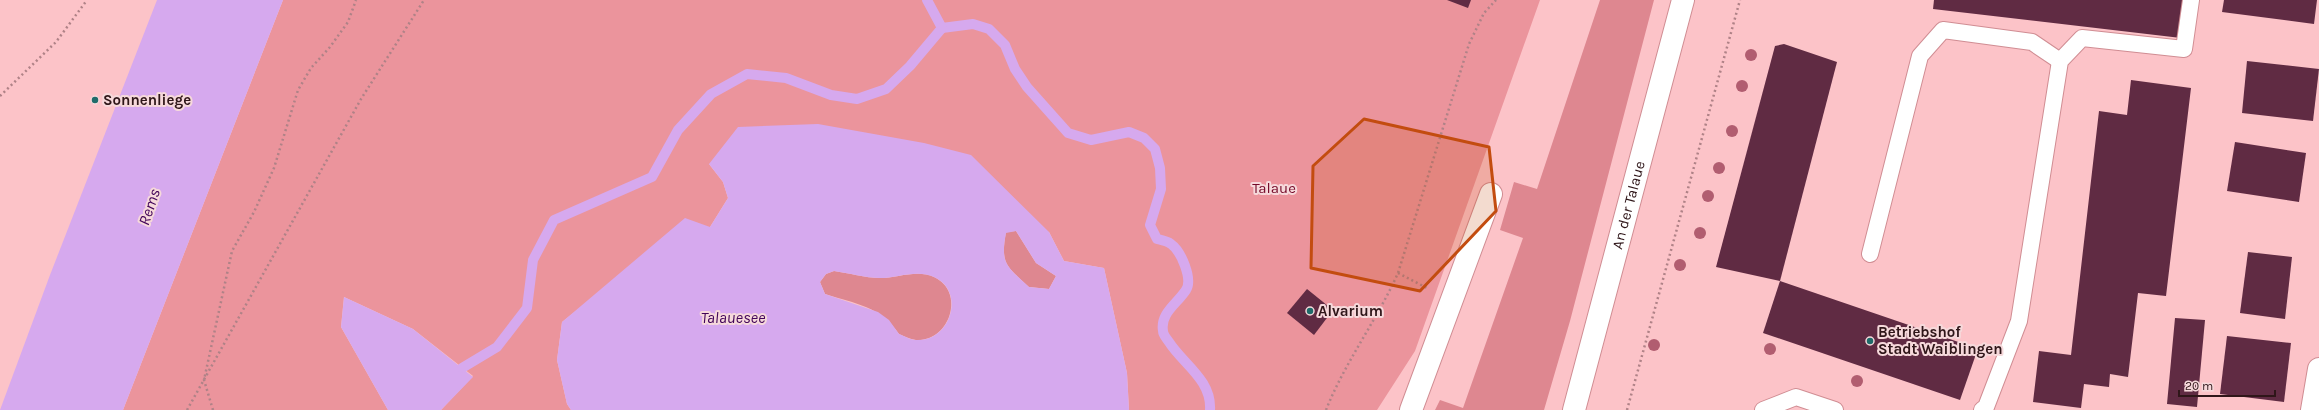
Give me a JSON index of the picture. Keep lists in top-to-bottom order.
{
  "streets": {
    "street": ["An der Talaue"]
  },
  "water": ["Rems", "Talauesee"],
  "parks": ["Talaue"],
  "places": ["Sonnenliege", "Alvarium", "Betriebshof Stadt Waiblingen"],
  "scale_bar": "20 m"
}
